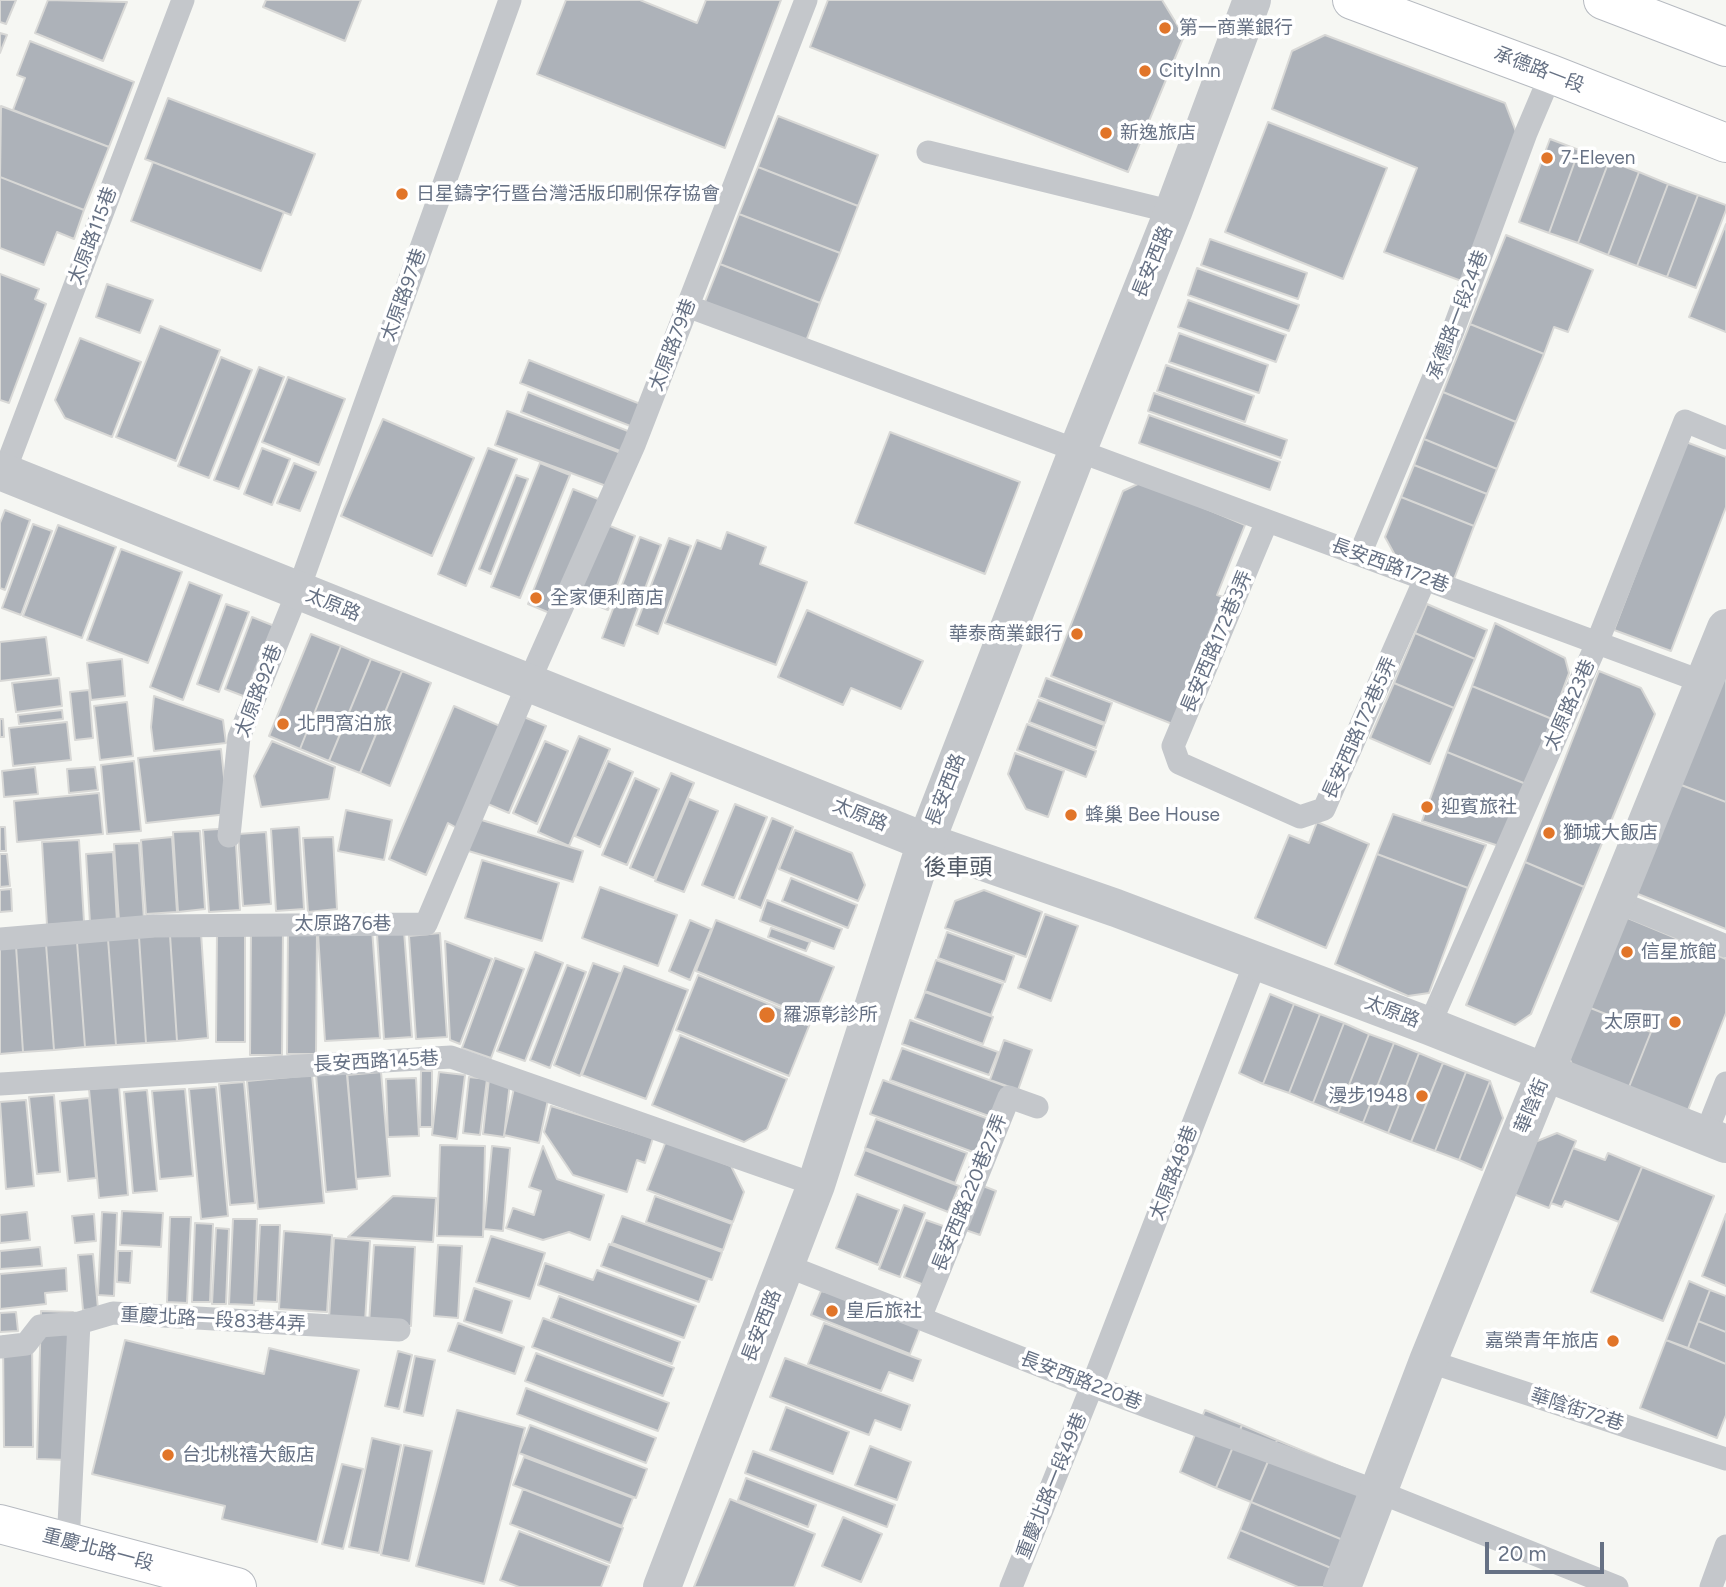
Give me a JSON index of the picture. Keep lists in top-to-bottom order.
{
  "streets": {
    "main road": ["承德路一段", "重慶北路一段"],
    "street": ["長安西路", "太原路", "華陰街"],
    "lane": [
      "太原路115巷",
      "太原路97巷",
      "承德路一段24巷",
      "太原路79巷",
      "長安西路172巷",
      "長安西路172巷3弄",
      "太原路92巷",
      "太原路23巷",
      "長安西路172巷5弄",
      "太原路76巷",
      "長安西路145巷",
      "太原路48巷",
      "長安西路220巷27弄",
      "重慶北路一段83巷4弄",
      "長安西路220巷",
      "華陰街72巷",
      "重慶北路一段49巷"
    ]
  },
  "crossings": [
    ["承德路一段", "承德路一段24巷"],
    ["太原路115巷", "太原路"],
    ["長安西路", "長安西路172巷"],
    ["長安西路", "太原路"],
    ["長安西路", "長安西路145巷"],
    ["長安西路", "長安西路220巷"],
    ["太原路97巷", "太原路"],
    ["太原路97巷", "太原路92巷"],
    ["承德路一段24巷", "長安西路172巷"],
    ["太原路79巷", "長安西路172巷"],
    ["太原路79巷", "太原路"],
    ["太原路79巷", "太原路76巷"],
    ["長安西路172巷", "長安西路172巷3弄"],
    ["長安西路172巷", "太原路23巷"],
    ["長安西路172巷", "長安西路172巷5弄"],
    ["長安西路172巷", "華陰街"],
    ["太原路", "太原路92巷"],
    ["太原路", "太原路23巷"],
    ["太原路", "太原路76巷"],
    ["太原路", "華陰街"],
    ["太原路", "太原路48巷"],
    ["長安西路172巷3弄", "長安西路172巷5弄"],
    ["華陰街", "長安西路220巷"],
    ["華陰街", "華陰街72巷"],
    ["太原路48巷", "長安西路220巷"],
    ["太原路48巷", "重慶北路一段49巷"],
    ["長安西路220巷27弄", "長安西路220巷"],
    ["長安西路220巷", "重慶北路一段49巷"]
  ],
  "districts": ["後車頭"],
  "places": [
    "第一商業銀行",
    "CityInn",
    "新逸旅店",
    "7-Eleven",
    "日星鑄字行暨台灣活版印刷保存協會",
    "全家便利商店",
    "華泰商業銀行",
    "北門窩泊旅",
    "迎賓旅社",
    "蜂巢 Bee House",
    "獅城大飯店",
    "信星旅館",
    "羅源彰診所",
    "太原町",
    "漫步1948",
    "皇后旅社",
    "嘉榮青年旅店",
    "台北桃禧大飯店"
  ],
  "scale_bar": "20 m"
}
